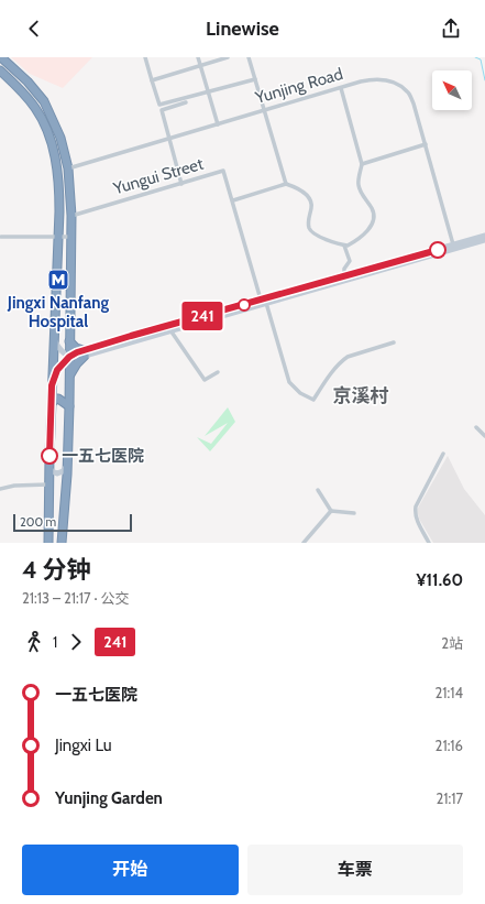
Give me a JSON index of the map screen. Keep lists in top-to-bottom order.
{
  "streets": {
    "street": ["Yunjing Road", "Yungui Street"]
  },
  "districts": ["京溪村"],
  "places": {
    "metro station": ["Jingxi Nanfang Hospital"],
    "other": ["一五七医院"]
  },
  "lines": ["bus line 241"],
  "scale_bar": "200 m",
  "north": "top left",
  "page": {
    "header": "Linewise",
    "on_map": "241",
    "scale": "200 m",
    "heading": ["4 分钟", "21:13 – 21:17 · 公交", "¥11.60"],
    "legs": ["1", "241", "2站"],
    "list": [
      {
        "name": "一五七医院",
        "value": "21:14"
      },
      {
        "name": "Jingxi Lu",
        "value": "21:16"
      },
      {
        "name": "Yunjing Garden",
        "value": "21:17"
      }
    ],
    "buttons": ["开始", "车票"]
  }
}
